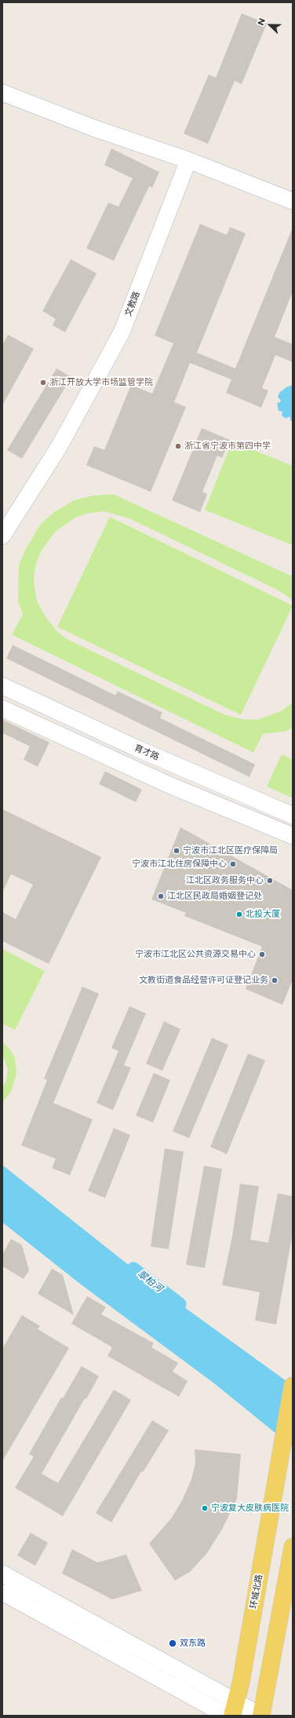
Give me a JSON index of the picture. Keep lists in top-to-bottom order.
{
  "streets": {
    "main road": ["文教路", "育才路", "环城北路"]
  },
  "water": ["翠柏河"],
  "places": [
    "浙江开放大学市场监管学院",
    "浙江省宁波市第四中学",
    "宁波市江北区医疗保障局",
    "宁波市江北住房保障中心",
    "江北区政务服务中心",
    "江北区民政局婚姻登记处",
    "北投大厦",
    "宁波市江北区公共资源交易中心",
    "文教街道食品经营许可证登记业务",
    "宁波复大皮肤病医院",
    "双东路"
  ],
  "north": "left"
}
